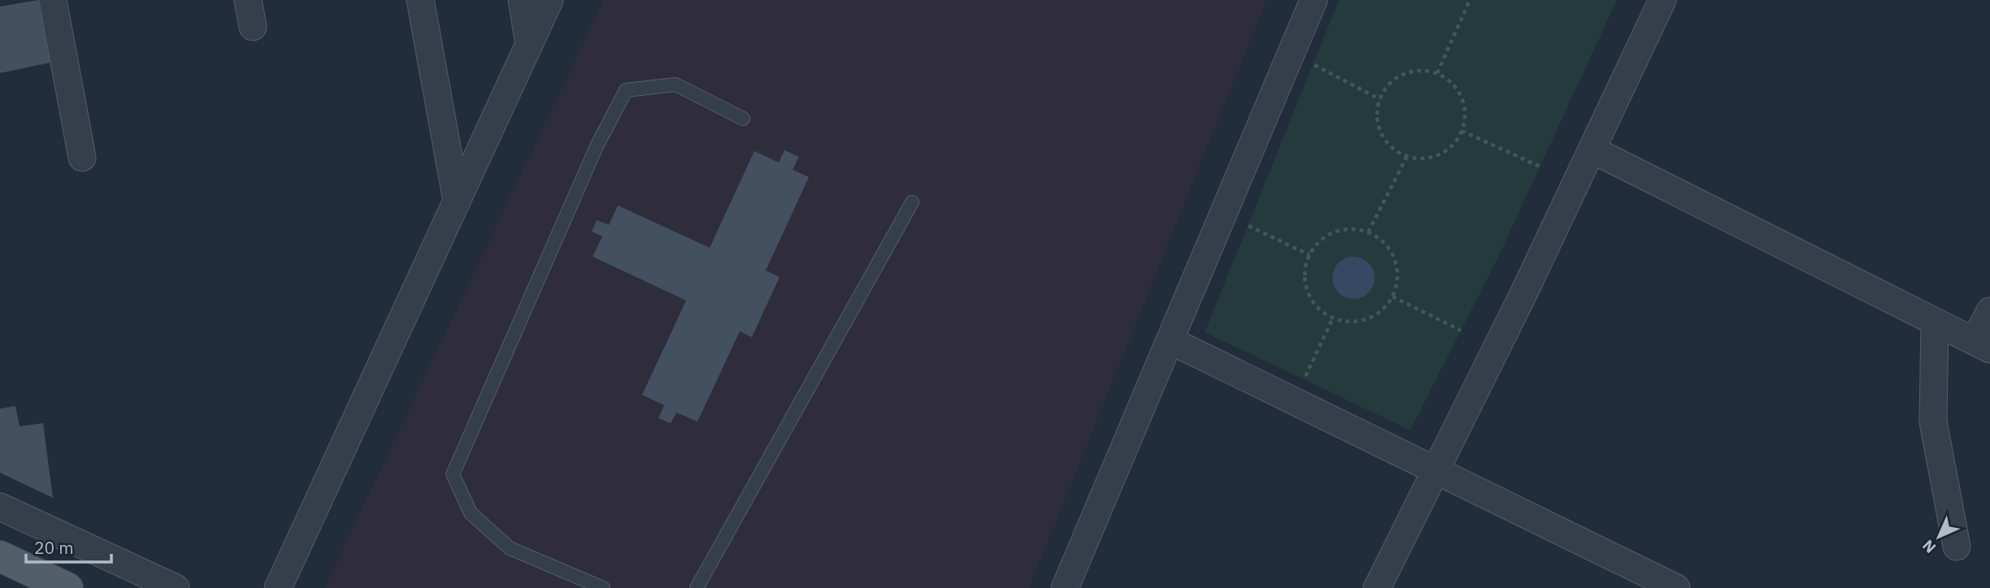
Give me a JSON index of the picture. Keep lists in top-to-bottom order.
{
  "scale_bar": "20 m",
  "north": "bottom left"
}
